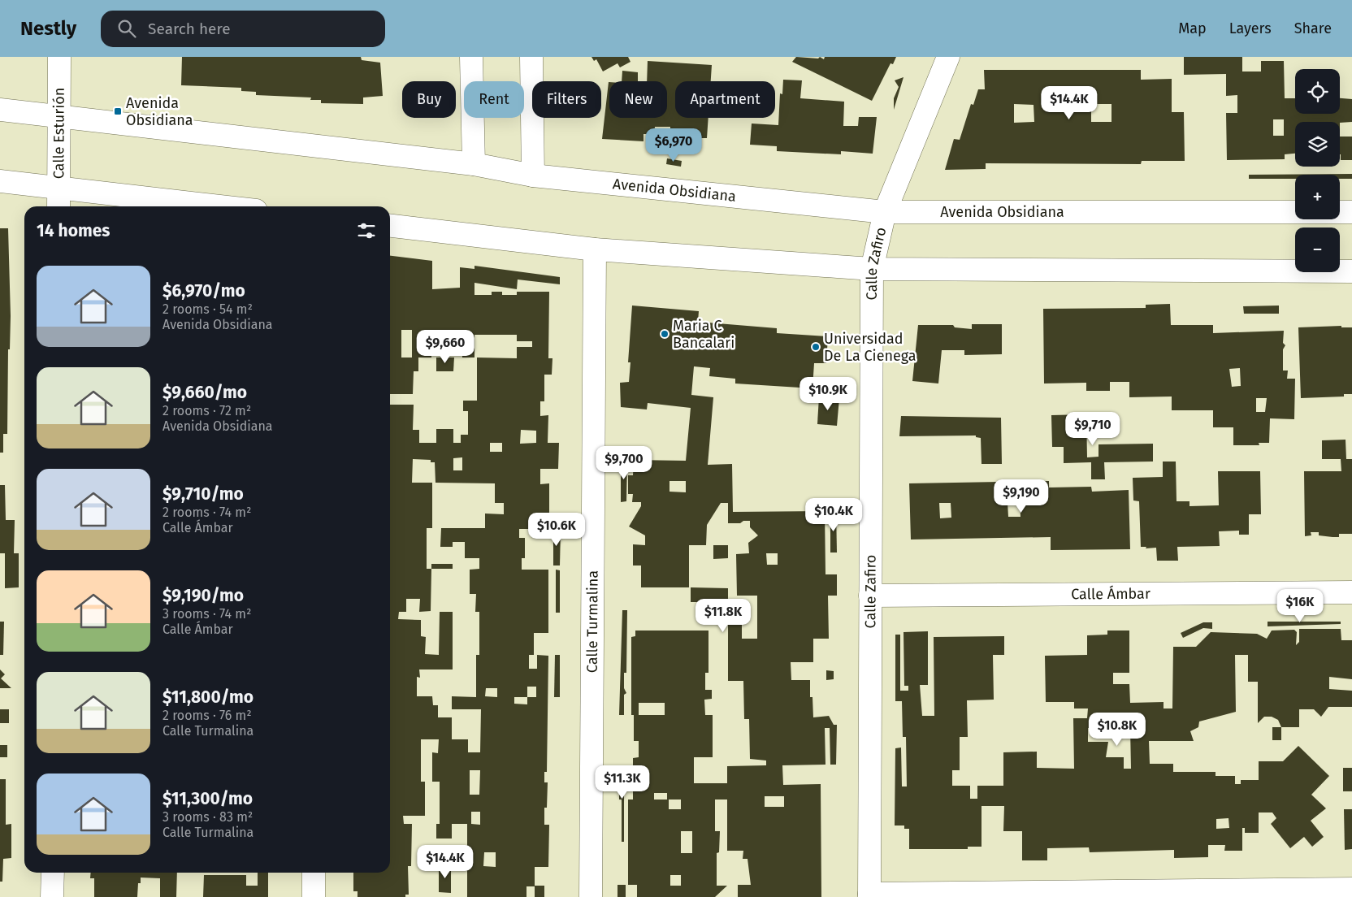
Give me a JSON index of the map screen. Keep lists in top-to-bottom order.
{
  "streets": {
    "street": [
      "Calle Esturión",
      "Avenida Obsidiana",
      "Calle Zafiro",
      "Calle Ámbar",
      "Calle Turmalina"
    ]
  },
  "crossings": [
    ["Calle Esturión", "Avenida Obsidiana"],
    ["Avenida Obsidiana", "Calle Zafiro"],
    ["Calle Zafiro", "Calle Ámbar"]
  ],
  "places": {
    "transit": ["Avenida Obsidiana"],
    "other": ["Maria C Bancalari", "Universidad De La Cienega"]
  },
  "page": {
    "header": "Nestly",
    "search": "Search here",
    "nav": ["Map", "Layers", "Share"],
    "map_buttons": ["+", "−"],
    "chip": [
      "Buy",
      "Rent",
      "Filters",
      "New",
      "Apartment"
    ],
    "price": [
      "$14.4K",
      "$6,970",
      "$9,660",
      "$10.9K",
      "$9,710",
      "$9,700",
      "$9,190",
      "$10.4K",
      "$10.6K",
      "$16K",
      "$11.8K",
      "$10.8K",
      "$11.3K",
      "$14.4K"
    ],
    "heading": "14 homes",
    "list": [
      {
        "name": "$6,970/mo",
        "note": "2 rooms · 54 m² · Avenida Obsidiana"
      },
      {
        "name": "$9,660/mo",
        "note": "2 rooms · 72 m² · Avenida Obsidiana"
      },
      {
        "name": "$9,710/mo",
        "note": "2 rooms · 74 m² · Calle Ámbar"
      },
      {
        "name": "$9,190/mo",
        "note": "3 rooms · 74 m² · Calle Ámbar"
      },
      {
        "name": "$11,800/mo",
        "note": "2 rooms · 76 m² · Calle Turmalina"
      },
      {
        "name": "$11,300/mo",
        "note": "3 rooms · 83 m² · Calle Turmalina"
      }
    ]
  }
}
